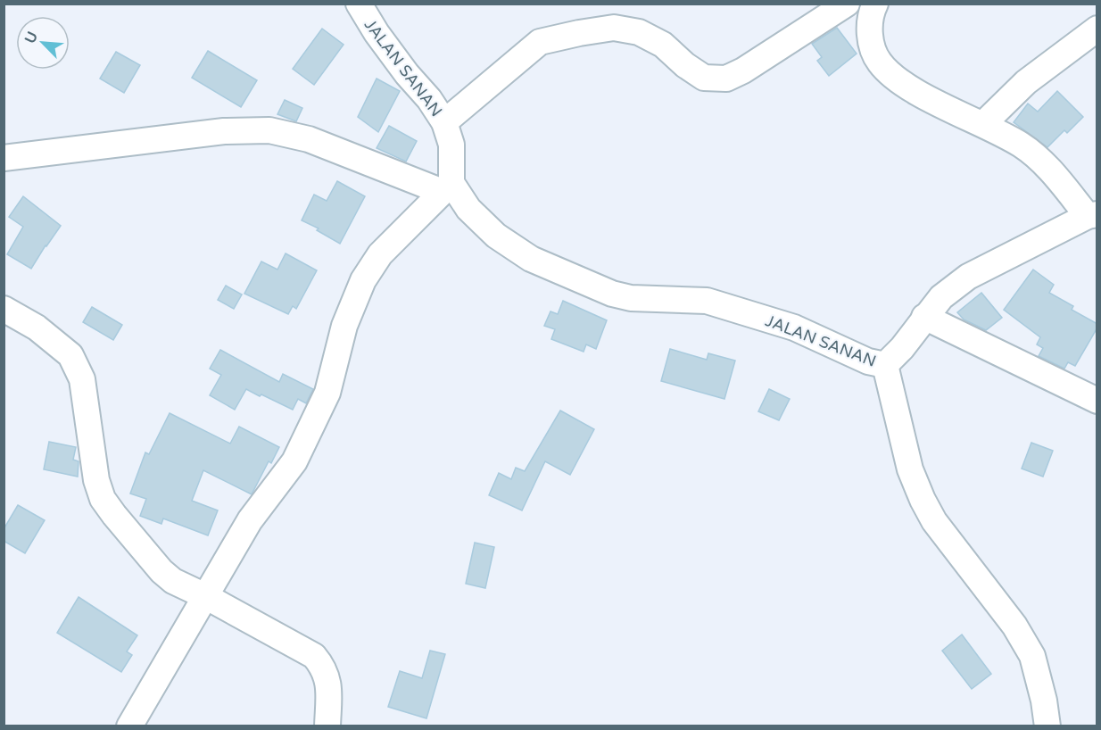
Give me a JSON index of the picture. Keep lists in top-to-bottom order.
{
  "streets": {
    "street": ["JALAN SANAN"]
  },
  "north": "top left"
}
